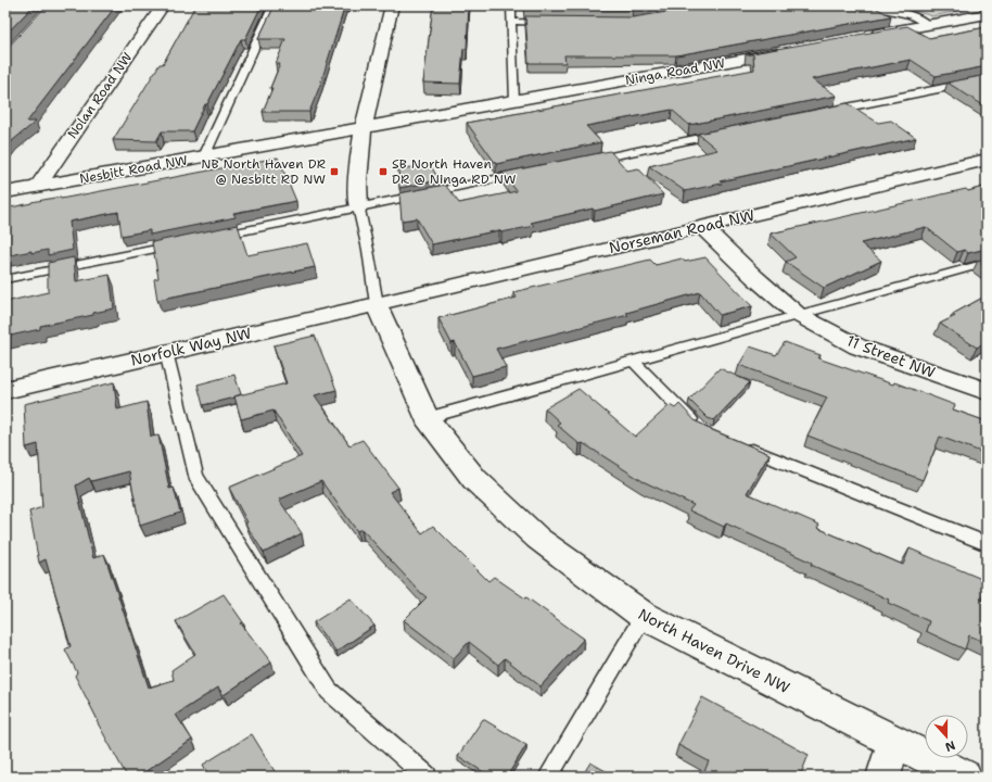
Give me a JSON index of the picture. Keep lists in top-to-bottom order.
{
  "streets": {
    "street": [
      "Ninga Road NW",
      "Nolan Road NW",
      "Nesbitt Road NW",
      "Norseman Road NW",
      "Norfolk Way NW",
      "11 Street NW",
      "North Haven Drive NW"
    ]
  },
  "crossings": [
    ["Ninga Road NW", "Nesbitt Road NW"],
    ["Ninga Road NW", "North Haven Drive NW"],
    ["Nolan Road NW", "Nesbitt Road NW"],
    ["Nesbitt Road NW", "North Haven Drive NW"],
    ["Norseman Road NW", "Norfolk Way NW"],
    ["Norseman Road NW", "11 Street NW"],
    ["Norseman Road NW", "North Haven Drive NW"],
    ["Norfolk Way NW", "North Haven Drive NW"]
  ],
  "places": {
    "transit": ["NB North Haven DR @ Nesbitt RD NW", "SB North Haven DR @ Ninga RD NW"]
  },
  "north": "bottom"
}
